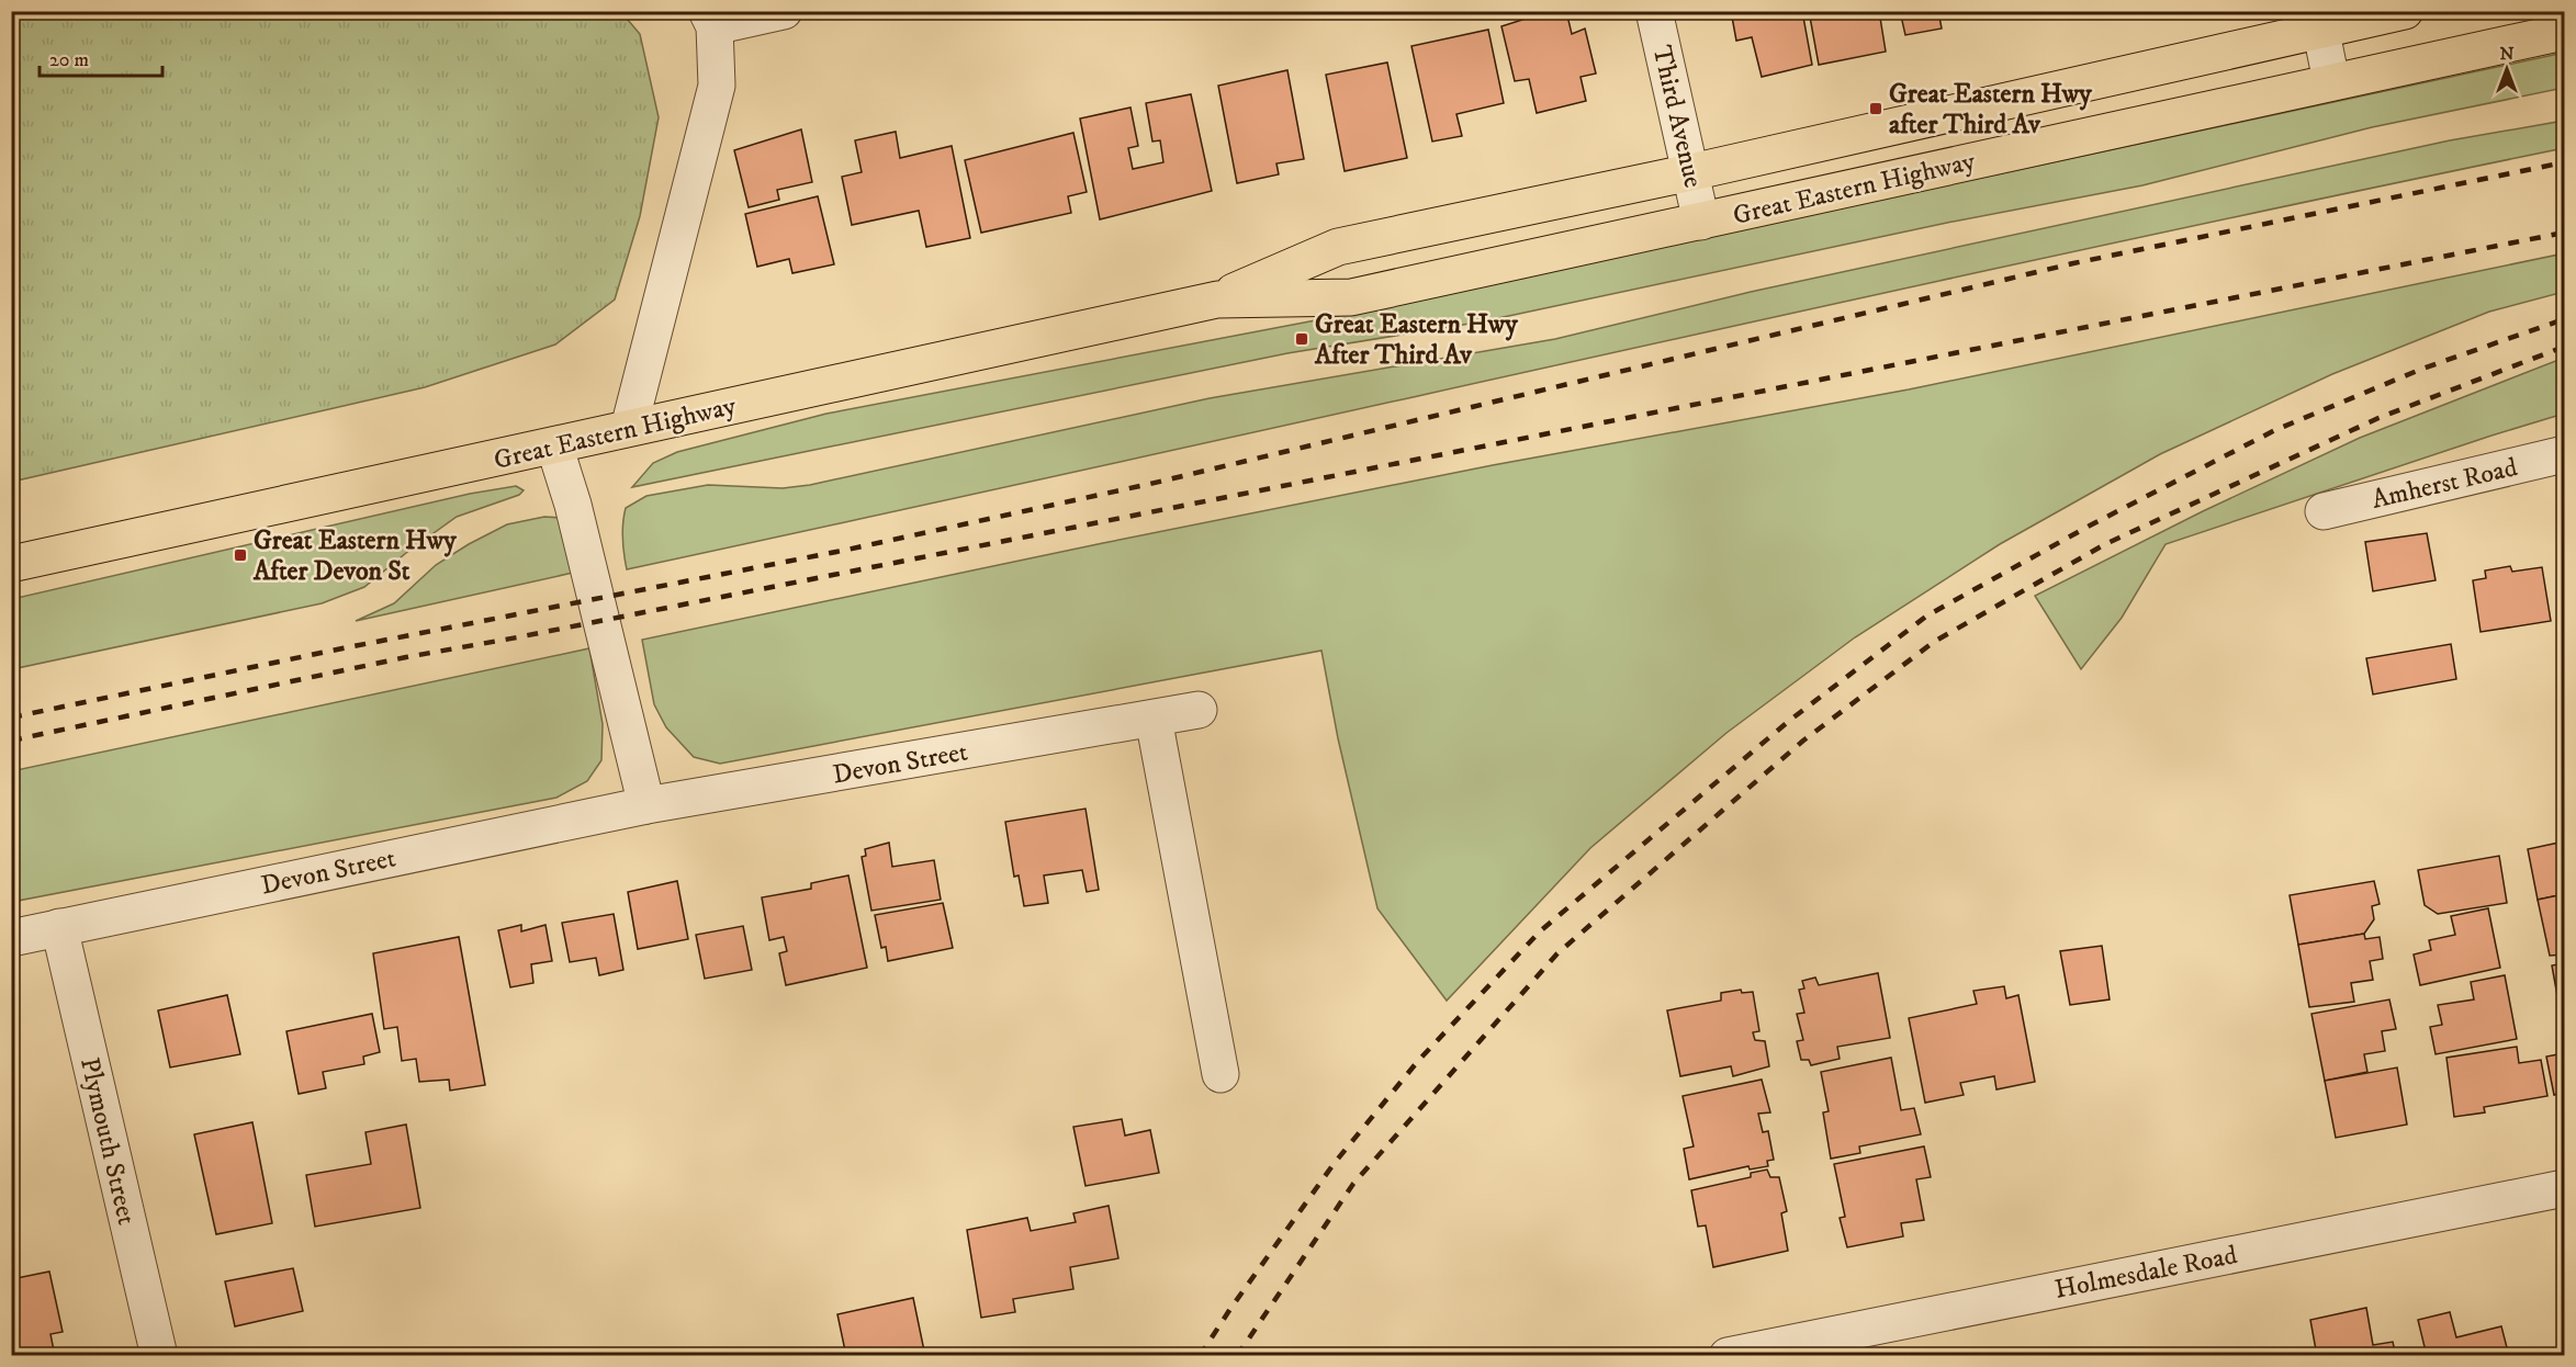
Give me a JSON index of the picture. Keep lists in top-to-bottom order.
{
  "streets": {
    "highway": ["Great Eastern Highway"],
    "street": [
      "Third Avenue",
      "Amherst Road",
      "Devon Street",
      "Plymouth Street",
      "Holmesdale Road"
    ]
  },
  "crossings": [
    ["Third Avenue", "Great Eastern Highway"],
    ["Devon Street", "Plymouth Street"]
  ],
  "places": {
    "transit": ["Great Eastern Hwy after Third Av", "Great Eastern Hwy After Third Av", "Great Eastern Hwy After Devon St"]
  },
  "scale_bar": "20 m",
  "north": "top"
}
